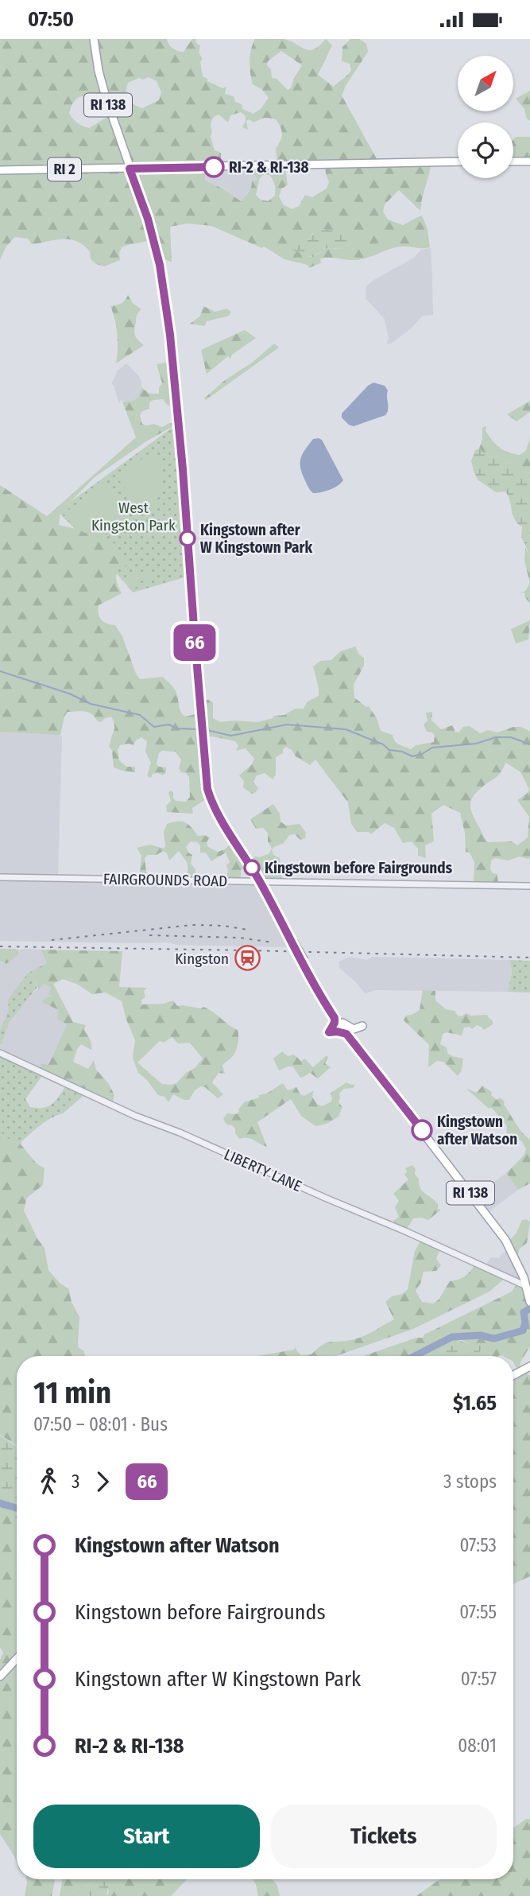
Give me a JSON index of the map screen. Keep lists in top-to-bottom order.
{
  "streets": {
    "main road": ["RI 138", "RI 2"],
    "street": ["FAIRGROUNDS ROAD", "LIBERTY LANE"]
  },
  "crossings": [
    ["RI 138", "RI 2"],
    ["RI 138", "FAIRGROUNDS ROAD"],
    ["RI 138", "LIBERTY LANE"]
  ],
  "parks": ["West Kingston Park"],
  "places": {
    "other": [
      "RI-2 & RI-138",
      "Kingstown after W Kingstown Park",
      "Kingstown before Fairgrounds",
      "Kingstown after Watson"
    ],
    "station": ["Kingston"]
  },
  "lines": ["bus line 66"],
  "north": "top right",
  "page": {
    "status": "07:50",
    "on_map": "66",
    "heading": ["11 min", "07:50 – 08:01 · Bus", "$1.65"],
    "legs": ["3", "66", "3 stops"],
    "list": [
      {
        "name": "Kingstown after Watson",
        "value": "07:53"
      },
      {
        "name": "Kingstown before Fairgrounds",
        "value": "07:55"
      },
      {
        "name": "Kingstown after W Kingstown Park",
        "value": "07:57"
      },
      {
        "name": "RI-2 & RI-138",
        "value": "08:01"
      }
    ],
    "buttons": ["Start", "Tickets"]
  }
}
